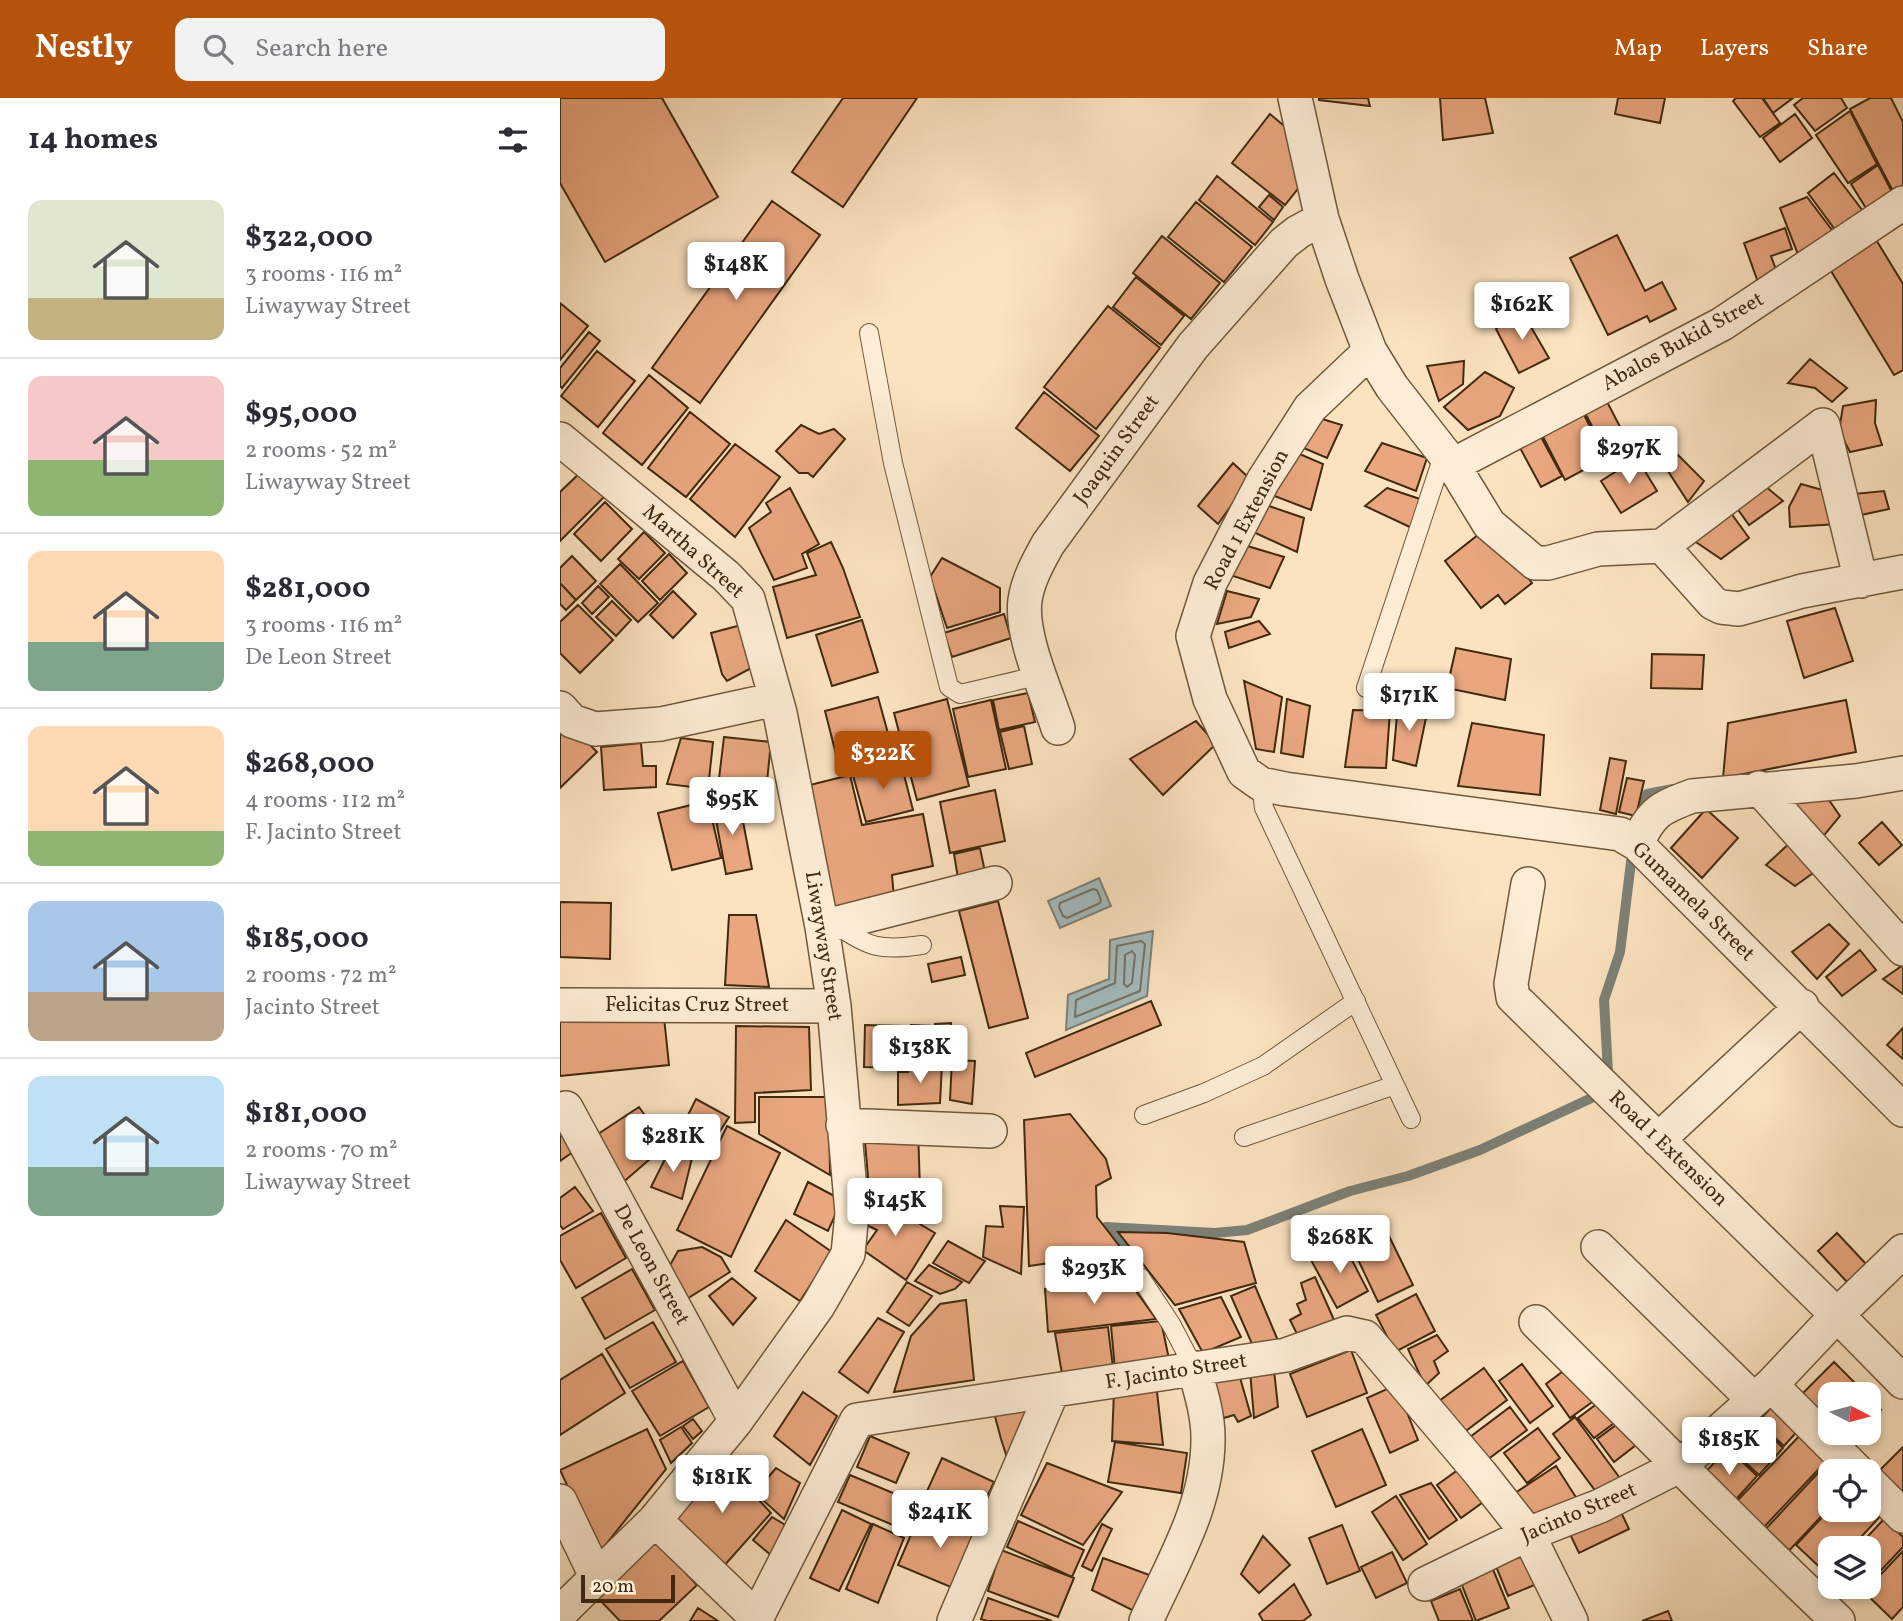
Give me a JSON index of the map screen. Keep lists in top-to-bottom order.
{
  "streets": {
    "street": [
      "Abalos Bukid Street",
      "Joaquin Street",
      "Road 1 Extension",
      "Martha Street",
      "Gumamela Street",
      "Liwayway Street",
      "Felicitas Cruz Street",
      "De Leon Street",
      "F. Jacinto Street",
      "Jacinto Street"
    ]
  },
  "crossings": [
    ["Road 1 Extension", "Gumamela Street"],
    ["Road 1 Extension", "Jacinto Street"],
    ["Martha Street", "Liwayway Street"],
    ["Liwayway Street", "Felicitas Cruz Street"],
    ["Liwayway Street", "De Leon Street"],
    ["F. Jacinto Street", "Jacinto Street"]
  ],
  "scale_bar": "20 m",
  "north": "right",
  "page": {
    "header": "Nestly",
    "search": "Search here",
    "nav": ["Map", "Layers", "Share"],
    "heading": "14 homes",
    "list": [
      {
        "name": "$322,000",
        "note": "3 rooms · 116 m² · Liwayway Street"
      },
      {
        "name": "$95,000",
        "note": "2 rooms · 52 m² · Liwayway Street"
      },
      {
        "name": "$281,000",
        "note": "3 rooms · 116 m² · De Leon Street"
      },
      {
        "name": "$268,000",
        "note": "4 rooms · 112 m² · F. Jacinto Street"
      },
      {
        "name": "$185,000",
        "note": "2 rooms · 72 m² · Jacinto Street"
      },
      {
        "name": "$181,000",
        "note": "2 rooms · 70 m² · Liwayway Street"
      }
    ],
    "price": [
      "$148K",
      "$162K",
      "$297K",
      "$171K",
      "$322K",
      "$95K",
      "$138K",
      "$281K",
      "$145K",
      "$268K",
      "$293K",
      "$185K",
      "$181K",
      "$241K"
    ],
    "scale": "20 m"
  }
}
